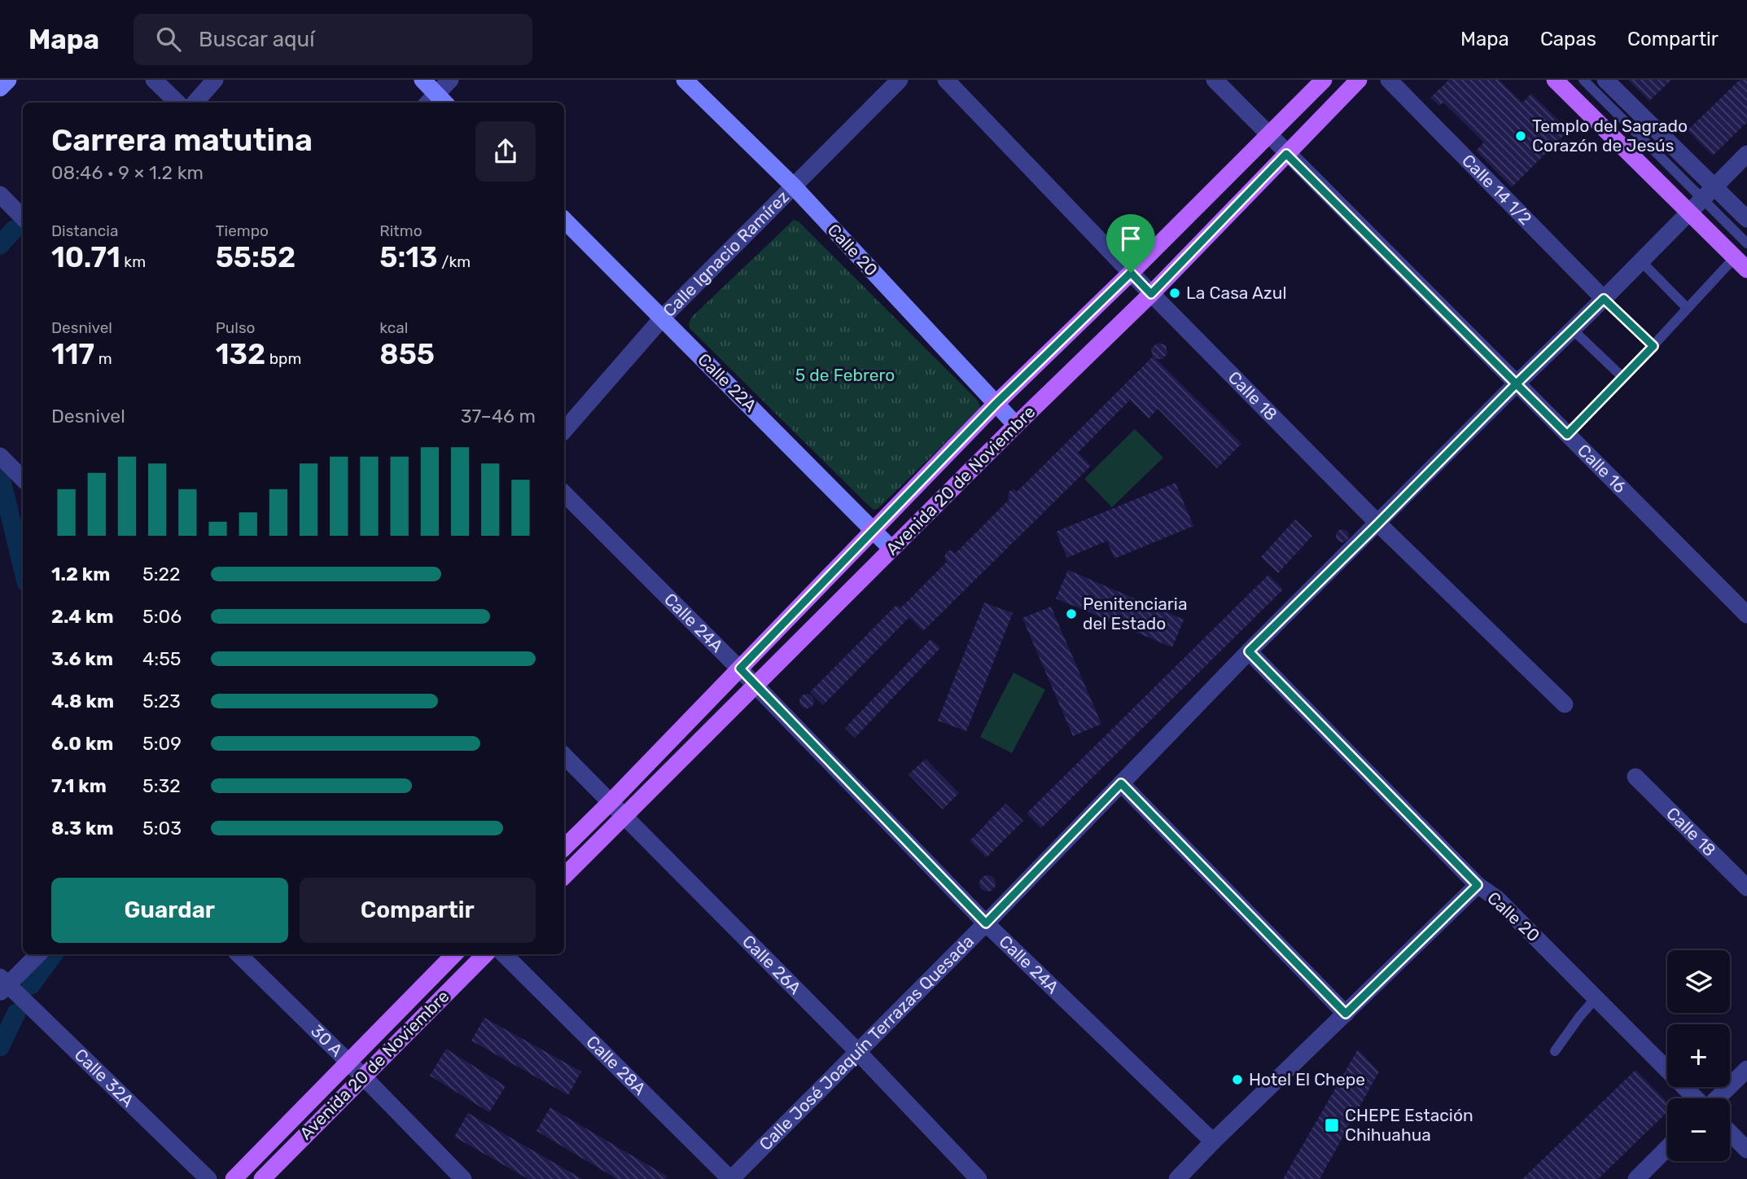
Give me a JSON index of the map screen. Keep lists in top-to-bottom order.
{
  "streets": {
    "main road": ["Calle 20", "Calle 22A", "Avenida 20 de Noviembre"],
    "street": [
      "Calle 14 1/2",
      "Calle Ignacio Ramírez",
      "Calle 18",
      "Calle 16",
      "Calle 24A",
      "Calle 26A",
      "30 A",
      "Calle José Joaquín Terrazas Quesada",
      "Calle 28A",
      "Calle 32A"
    ]
  },
  "crossings": [
    ["Calle 14 1/2", "Calle José Joaquín Terrazas Quesada"],
    ["Calle 20", "Calle Ignacio Ramírez"],
    ["Calle 20", "Avenida 20 de Noviembre"],
    ["Calle 20", "Calle José Joaquín Terrazas Quesada"],
    ["Calle Ignacio Ramírez", "Calle 22A"],
    ["Calle 22A", "Avenida 20 de Noviembre"],
    ["Calle 18", "Avenida 20 de Noviembre"],
    ["Calle 18", "Calle José Joaquín Terrazas Quesada"],
    ["Calle 16", "Avenida 20 de Noviembre"],
    ["Calle 16", "Calle José Joaquín Terrazas Quesada"],
    ["Avenida 20 de Noviembre", "Calle 24A"],
    ["Avenida 20 de Noviembre", "Calle 26A"],
    ["Avenida 20 de Noviembre", "30 A"],
    ["Calle 24A", "Calle José Joaquín Terrazas Quesada"],
    ["Calle 26A", "Calle José Joaquín Terrazas Quesada"],
    ["Calle José Joaquín Terrazas Quesada", "Calle 28A"]
  ],
  "parks": ["5 de Febrero"],
  "places": {
    "other": [
      "Templo del Sagrado Corazón de Jesús",
      "La Casa Azul",
      "Penitenciaria del Estado",
      "Hotel El Chepe"
    ],
    "transit": ["CHEPE Estación Chihuahua"]
  },
  "page": {
    "header": "Mapa",
    "search": "Buscar aquí",
    "nav": ["Mapa", "Capas", "Compartir"],
    "heading": ["Carrera matutina", "08:46 · 9 × 1.2 km"],
    "stats": [
      ["Distancia", "10.71 km"],
      ["Tiempo", "55:52"],
      ["Ritmo", "5:13 /km"],
      ["Desnivel", "117 m"],
      ["Pulso", "132 bpm"],
      ["kcal", "855"]
    ],
    "chart": ["Desnivel", "37–46 m"],
    "list": [
      {
        "name": "1.2 km",
        "note": "5:22"
      },
      {
        "name": "2.4 km",
        "note": "5:06"
      },
      {
        "name": "3.6 km",
        "note": "4:55"
      },
      {
        "name": "4.8 km",
        "note": "5:23"
      },
      {
        "name": "6.0 km",
        "note": "5:09"
      },
      {
        "name": "7.1 km",
        "note": "5:32"
      },
      {
        "name": "8.3 km",
        "note": "5:03"
      }
    ],
    "buttons": ["Guardar", "Compartir"],
    "map_buttons": ["+", "−"]
  }
}
